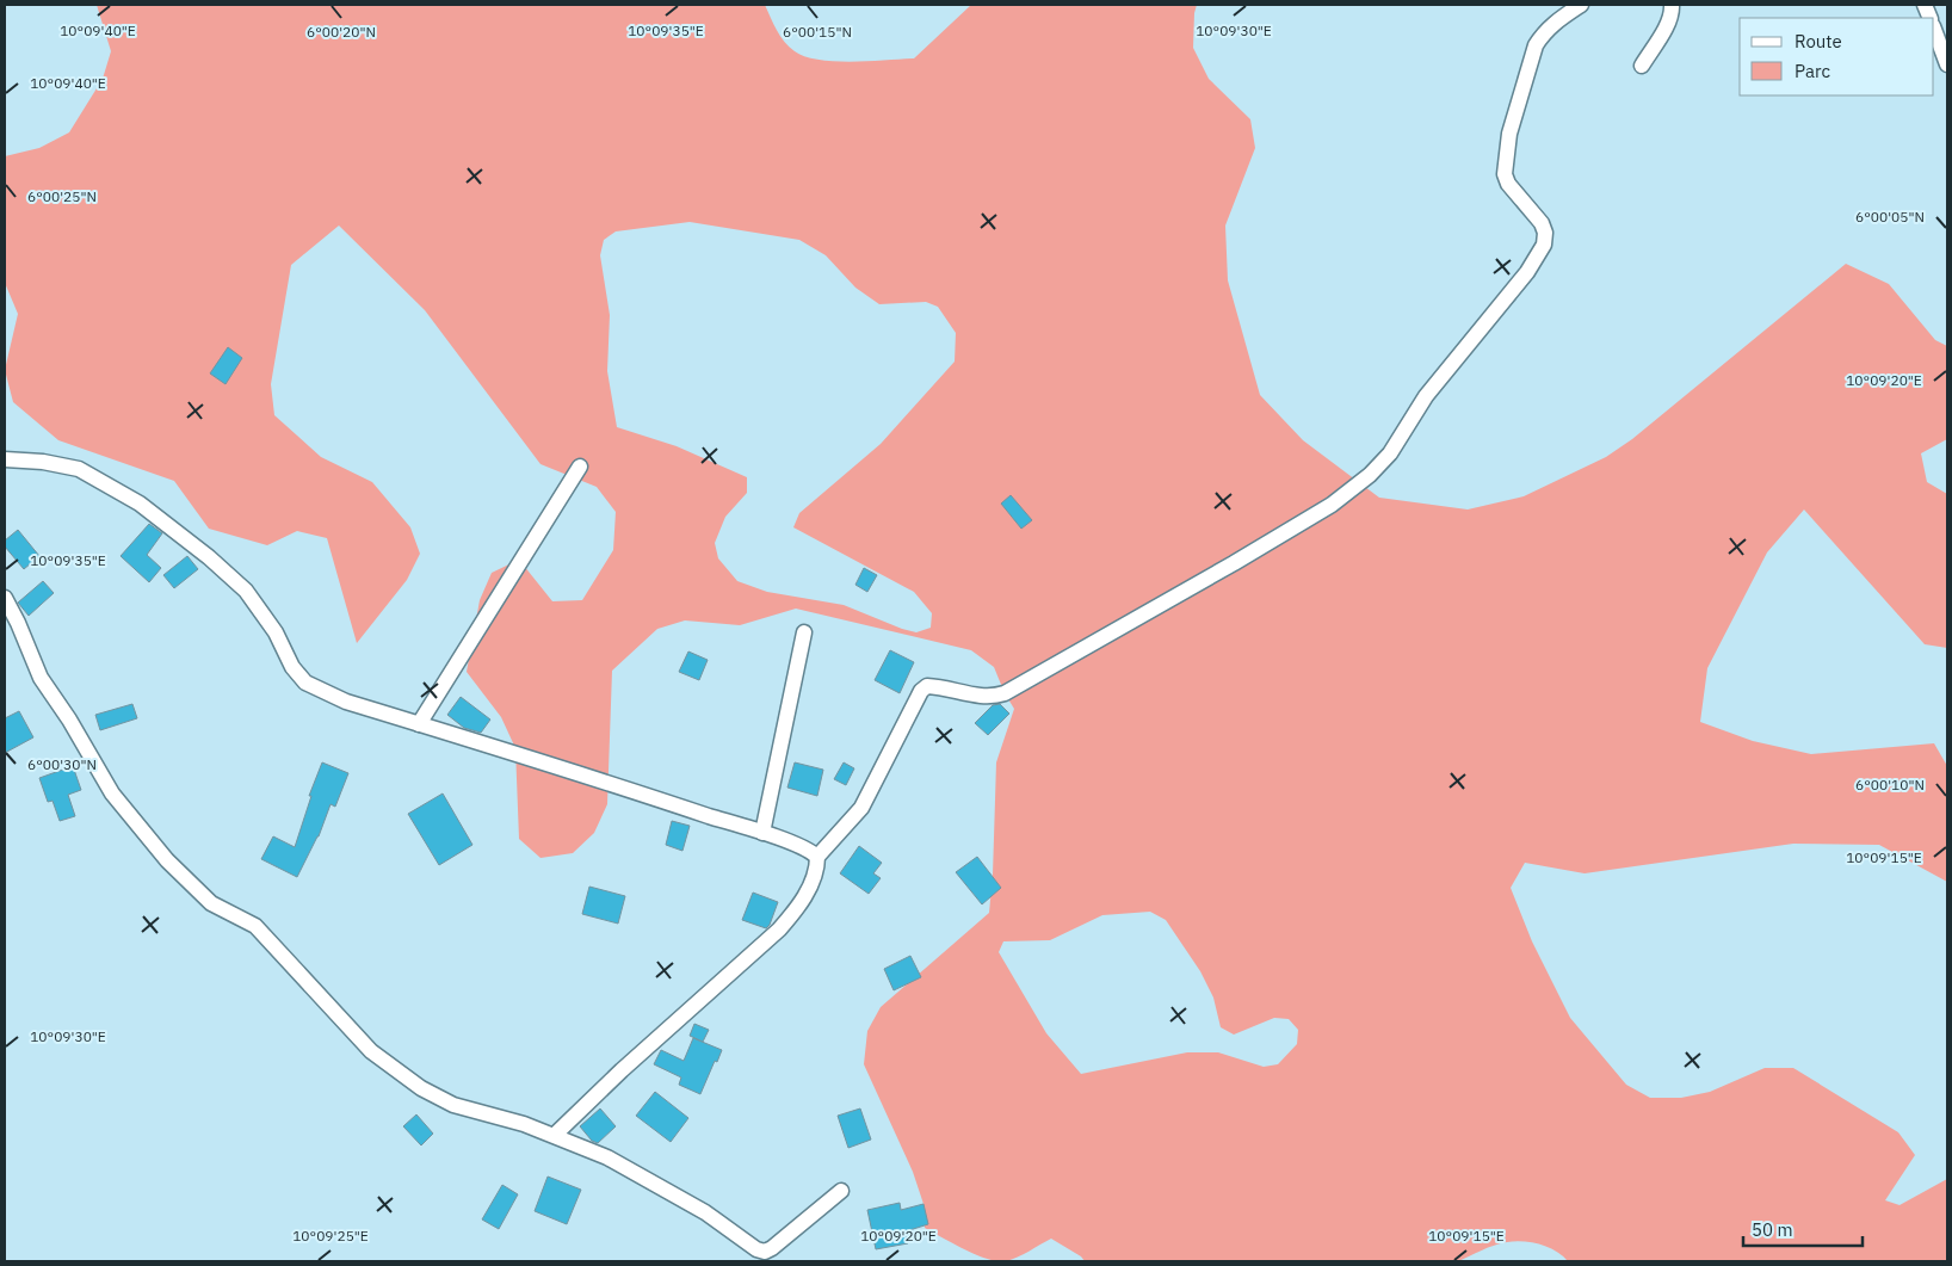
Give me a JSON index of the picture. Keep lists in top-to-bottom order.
{
  "legend": ["Route", "Parc"],
  "scale_bar": "50 m",
  "coordinates": [
    "10°09'40\"E",
    "10°09'35\"E",
    "10°09'30\"E",
    "6°00'20\"N",
    "6°00'15\"N",
    "6°00'25\"N",
    "6°00'05\"N",
    "10°09'20\"E",
    "6°00'30\"N",
    "6°00'10\"N",
    "10°09'15\"E",
    "10°09'25\"E"
  ]
}
